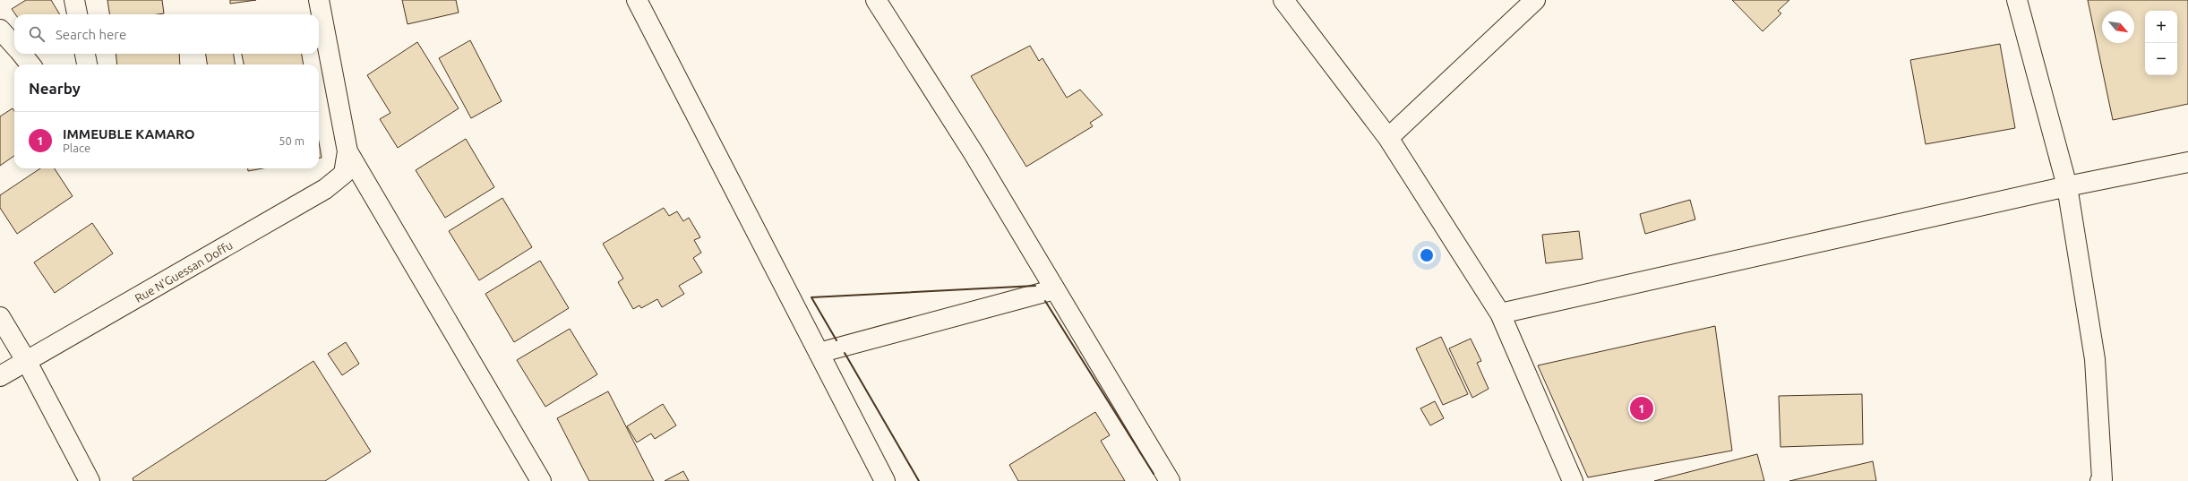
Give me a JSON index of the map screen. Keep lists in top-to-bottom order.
{
  "streets": {
    "street": ["Rue N'Guessan Doffu"]
  },
  "north": "bottom right",
  "page": {
    "map_buttons": ["+", "−"],
    "search": "Search here",
    "heading": "Nearby",
    "list": [
      {
        "mark": "1",
        "name": "IMMEUBLE KAMARO",
        "note": "Place",
        "value": "50 m"
      }
    ],
    "pins": "1"
  }
}
